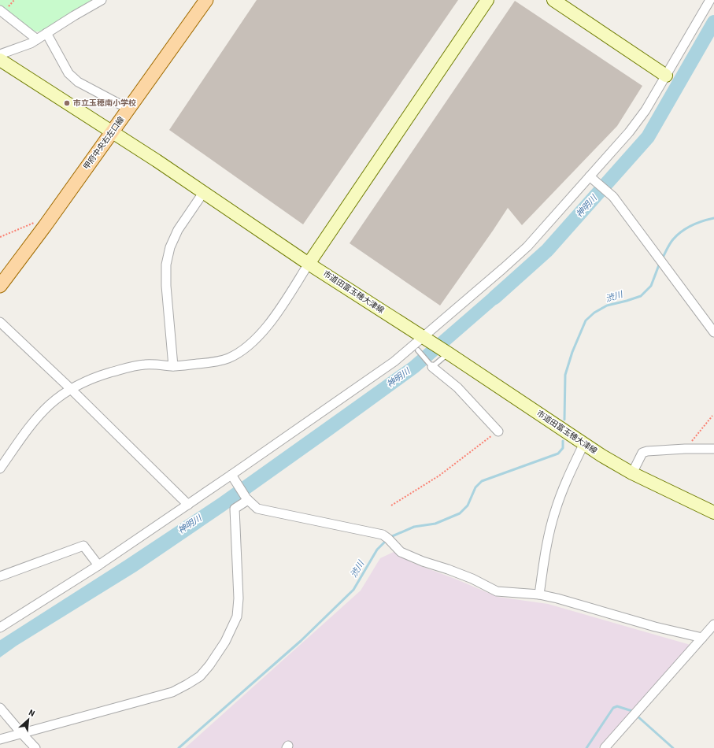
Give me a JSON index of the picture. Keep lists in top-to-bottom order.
{
  "streets": {
    "main road": ["甲府中央右左口線"],
    "street": ["市道田富玉穂大津線"]
  },
  "crossings": [
    ["甲府中央右左口線", "市道田富玉穂大津線"]
  ],
  "water": ["神明川", "渋川"],
  "places": ["市立玉穂南小学校"],
  "north": "top right"
}
